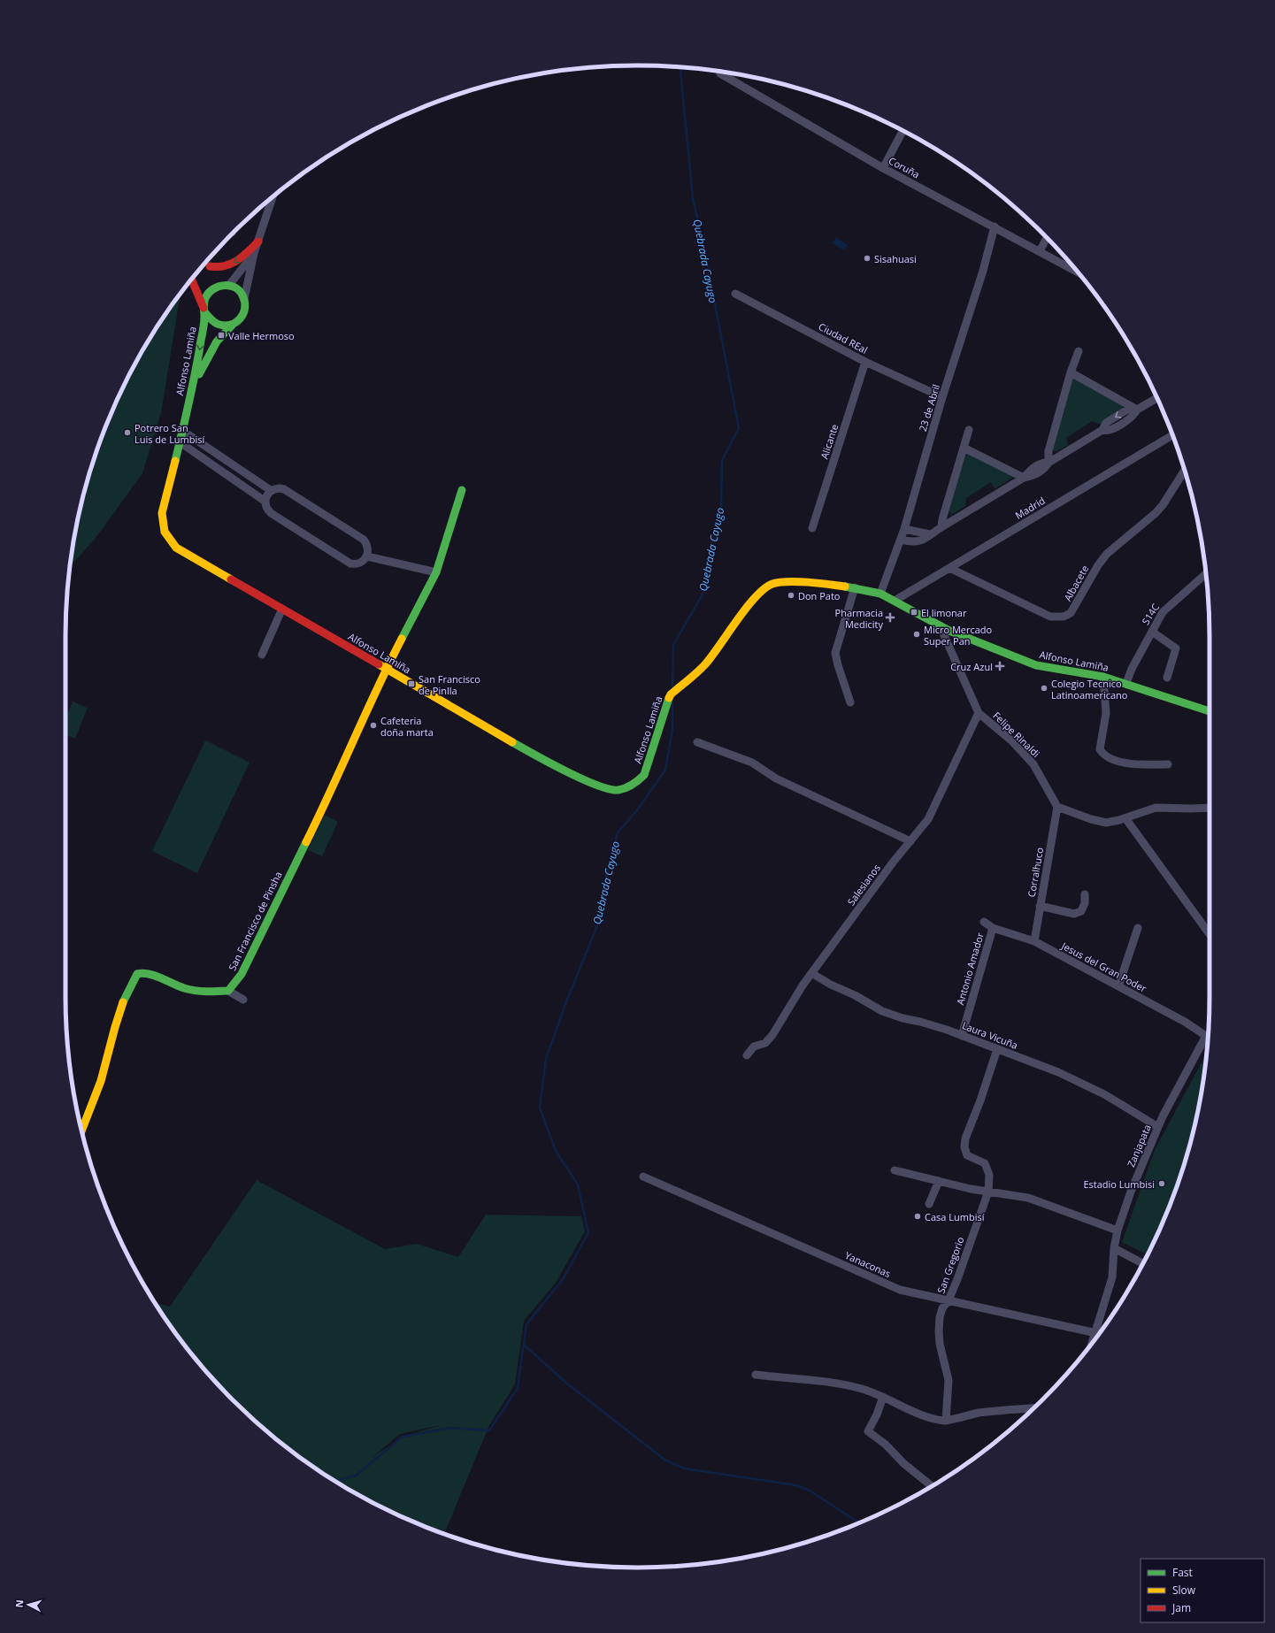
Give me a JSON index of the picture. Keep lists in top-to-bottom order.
{
  "streets": {
    "street": [
      "Coruña",
      "Ciudad REal",
      "Alfonso Lamiña",
      "23 de Abril",
      "Alicante",
      "Madrid",
      "Albacete",
      "S14C",
      "Felipe Rinaldi",
      "Corralhuco",
      "Salesianos",
      "San Francisco de Pinsha",
      "Jesus del Gran Poder",
      "Antonio Amador",
      "Laura Vicuña",
      "Zanjapata",
      "Yanaconas",
      "San Gregorio"
    ]
  },
  "crossings": [
    ["Coruña", "23 de Abril"],
    ["Ciudad REal", "23 de Abril"],
    ["Ciudad REal", "Alicante"],
    ["Alfonso Lamiña", "23 de Abril"],
    ["Alfonso Lamiña", "Madrid"],
    ["Alfonso Lamiña", "S14C"],
    ["Alfonso Lamiña", "Felipe Rinaldi"],
    ["Alfonso Lamiña", "San Francisco de Pinsha"],
    ["Madrid", "Albacete"],
    ["Felipe Rinaldi", "Corralhuco"],
    ["Felipe Rinaldi", "Salesianos"],
    ["Corralhuco", "Jesus del Gran Poder"],
    ["Salesianos", "Laura Vicuña"],
    ["Jesus del Gran Poder", "Antonio Amador"],
    ["Antonio Amador", "Laura Vicuña"],
    ["Laura Vicuña", "Zanjapata"],
    ["Laura Vicuña", "San Gregorio"],
    ["Zanjapata", "Yanaconas"],
    ["Yanaconas", "San Gregorio"]
  ],
  "water": ["Quebrada Cayugo"],
  "places": {
    "other": [
      "Sisahuasi",
      "Potrero San Luis de Lumbisí",
      "Don Pato",
      "Micro Mercado Super Pan",
      "Colegio Tecnico Latinoamericano",
      "Cafeteria doña marta",
      "Estadio Lumbisi",
      "Casa Lumbisí"
    ],
    "transit": ["Valle Hermoso", "El limonar", "San Francisco de Pinlla"],
    "health": ["Pharmacia Medicity", "Cruz Azul"]
  },
  "legend": ["Fast", "Slow", "Jam"],
  "north": "left"
}
